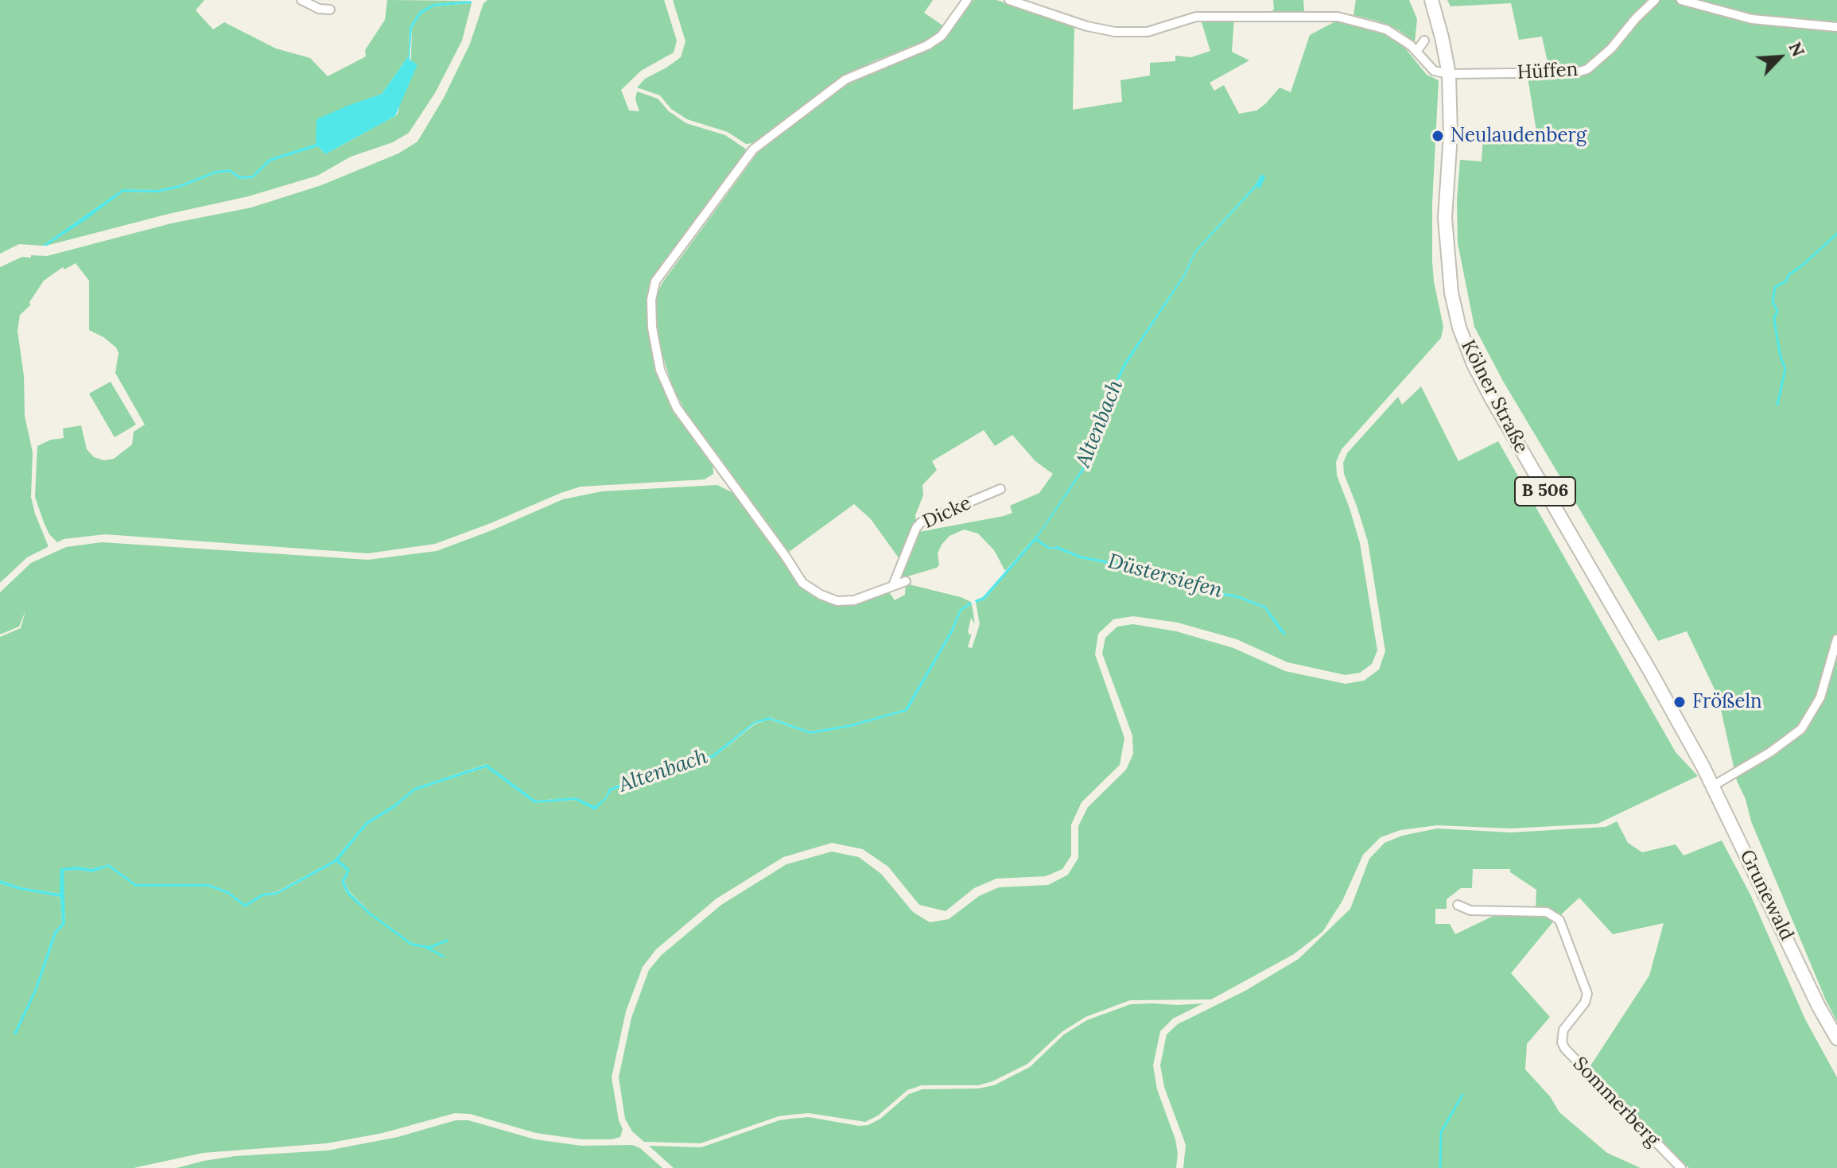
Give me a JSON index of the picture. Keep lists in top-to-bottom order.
{
  "streets": {
    "main road": ["Kölner Straße", "B 506", "Grunewald"],
    "street": ["Hüffen", "Dicke", "Sommerberg"]
  },
  "crossings": [
    ["Hüffen", "Kölner Straße"],
    ["Hüffen", "B 506"],
    ["Kölner Straße", "B 506"],
    ["Kölner Straße", "Grunewald"]
  ],
  "water": ["Altenbach", "Düstersiefen"],
  "places": ["Neulaudenberg", "Frößeln"],
  "north": "top right"
}
